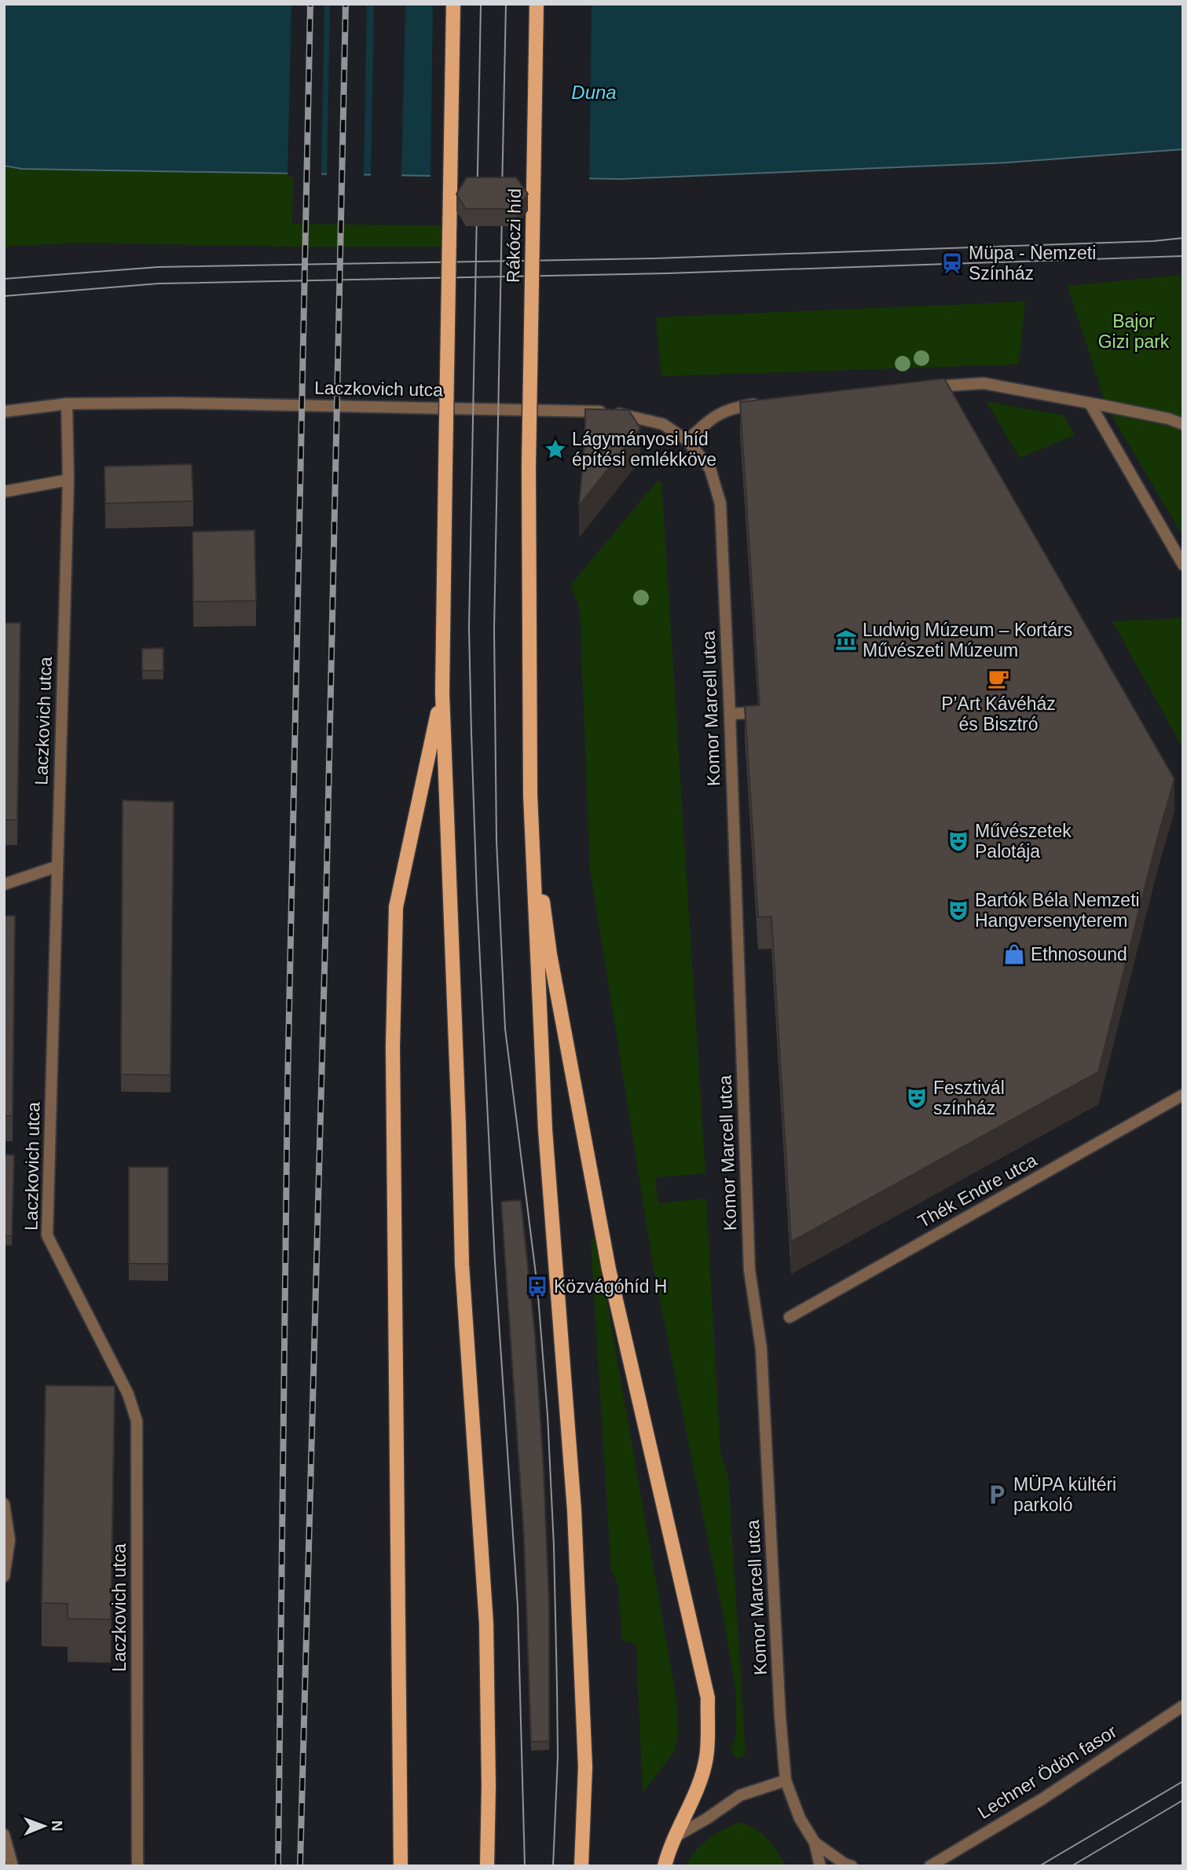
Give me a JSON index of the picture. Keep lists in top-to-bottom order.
{
  "streets": {
    "main road": ["Rákóczi híd"],
    "street": [
      "Laczkovich utca",
      "Komor Marcell utca",
      "Thék Endre utca",
      "Lechner Ödön fasor"
    ]
  },
  "crossings": [
    ["Laczkovich utca", "Komor Marcell utca"]
  ],
  "water": ["Duna"],
  "parks": ["Bajor Gizi park"],
  "places": {
    "station": ["Müpa - Nemzeti Színház"],
    "place": ["Lágymányosi híd építési emlékköve"],
    "museum": ["Ludwig Múzeum – Kortárs Művészeti Múzeum"],
    "cafe": ["P’Art Kávéház és Bisztró"],
    "theatre": ["Művészetek Palotája", "Bartók Béla Nemzeti Hangversenyterem", "Fesztivál színház"],
    "shop": ["Ethnosound"],
    "bus stop": ["Közvágóhíd H"],
    "parking": ["MÜPA kültéri parkoló"]
  },
  "north": "right"
}
